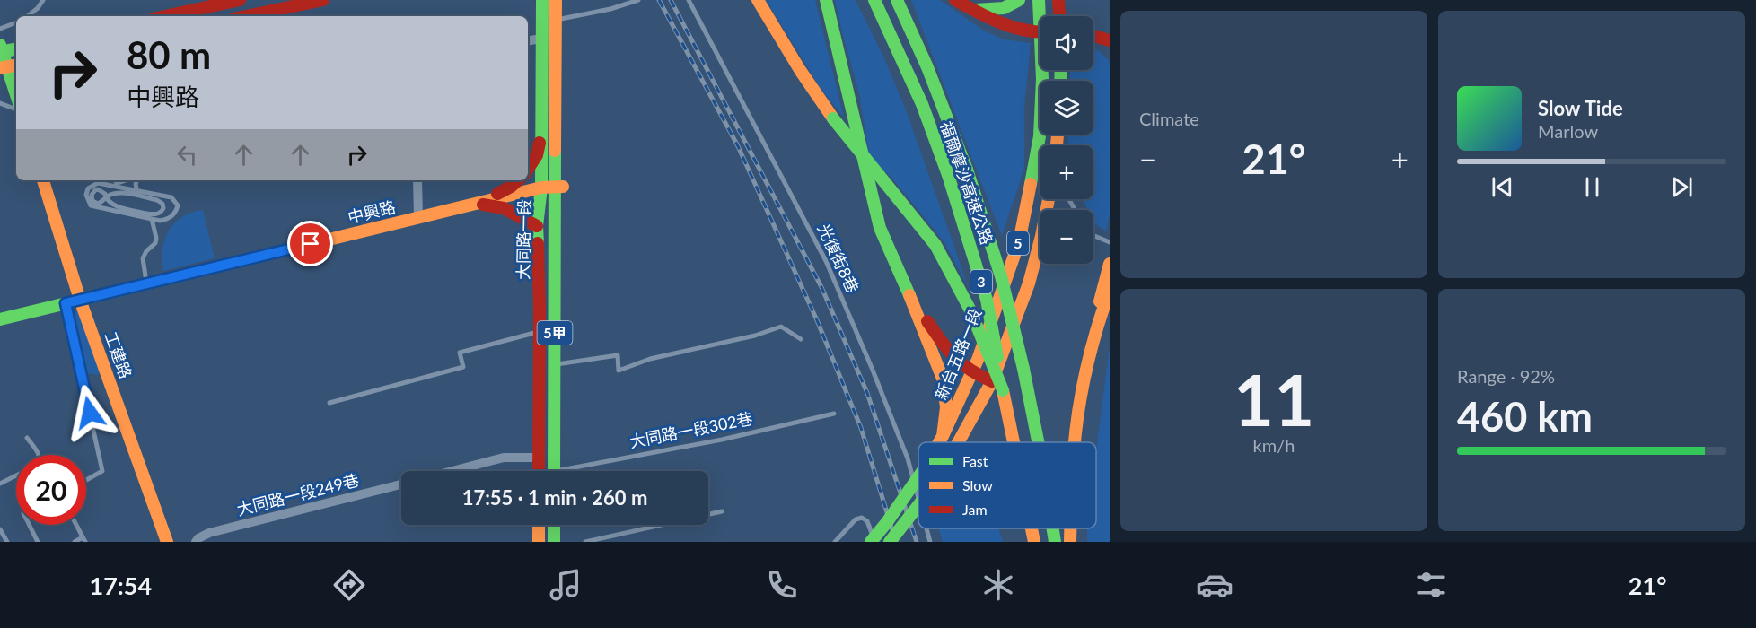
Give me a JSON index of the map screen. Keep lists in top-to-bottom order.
{
  "streets": {
    "main road": [
      "福爾摩沙高速公路",
      "中興路",
      "大同路一段",
      "5",
      "3",
      "5甲",
      "新台五路一段",
      "工建路"
    ],
    "street": ["大同路一段249巷"],
    "lane": ["光復街8巷", "大同路一段302巷"]
  },
  "crossings": [
    ["中興路", "大同路一段"],
    ["中興路", "工建路"],
    ["大同路一段", "大同路一段249巷"]
  ],
  "legend": ["Fast", "Slow", "Jam"],
  "page": {
    "tile": [
      "Climate",
      ["11", "km/h"],
      ["Range · 92%", "460 km"]
    ],
    "map_buttons": ["+", "−"],
    "turn": ["80 m", "中興路"],
    "song": ["Slow Tide", "Marlow"],
    "heat": ["−", "21°", "+"],
    "limit": "20",
    "trip": "17:55 · 1 min · 260 m",
    "tabs": ["17:54", "21°"]
  }
}
